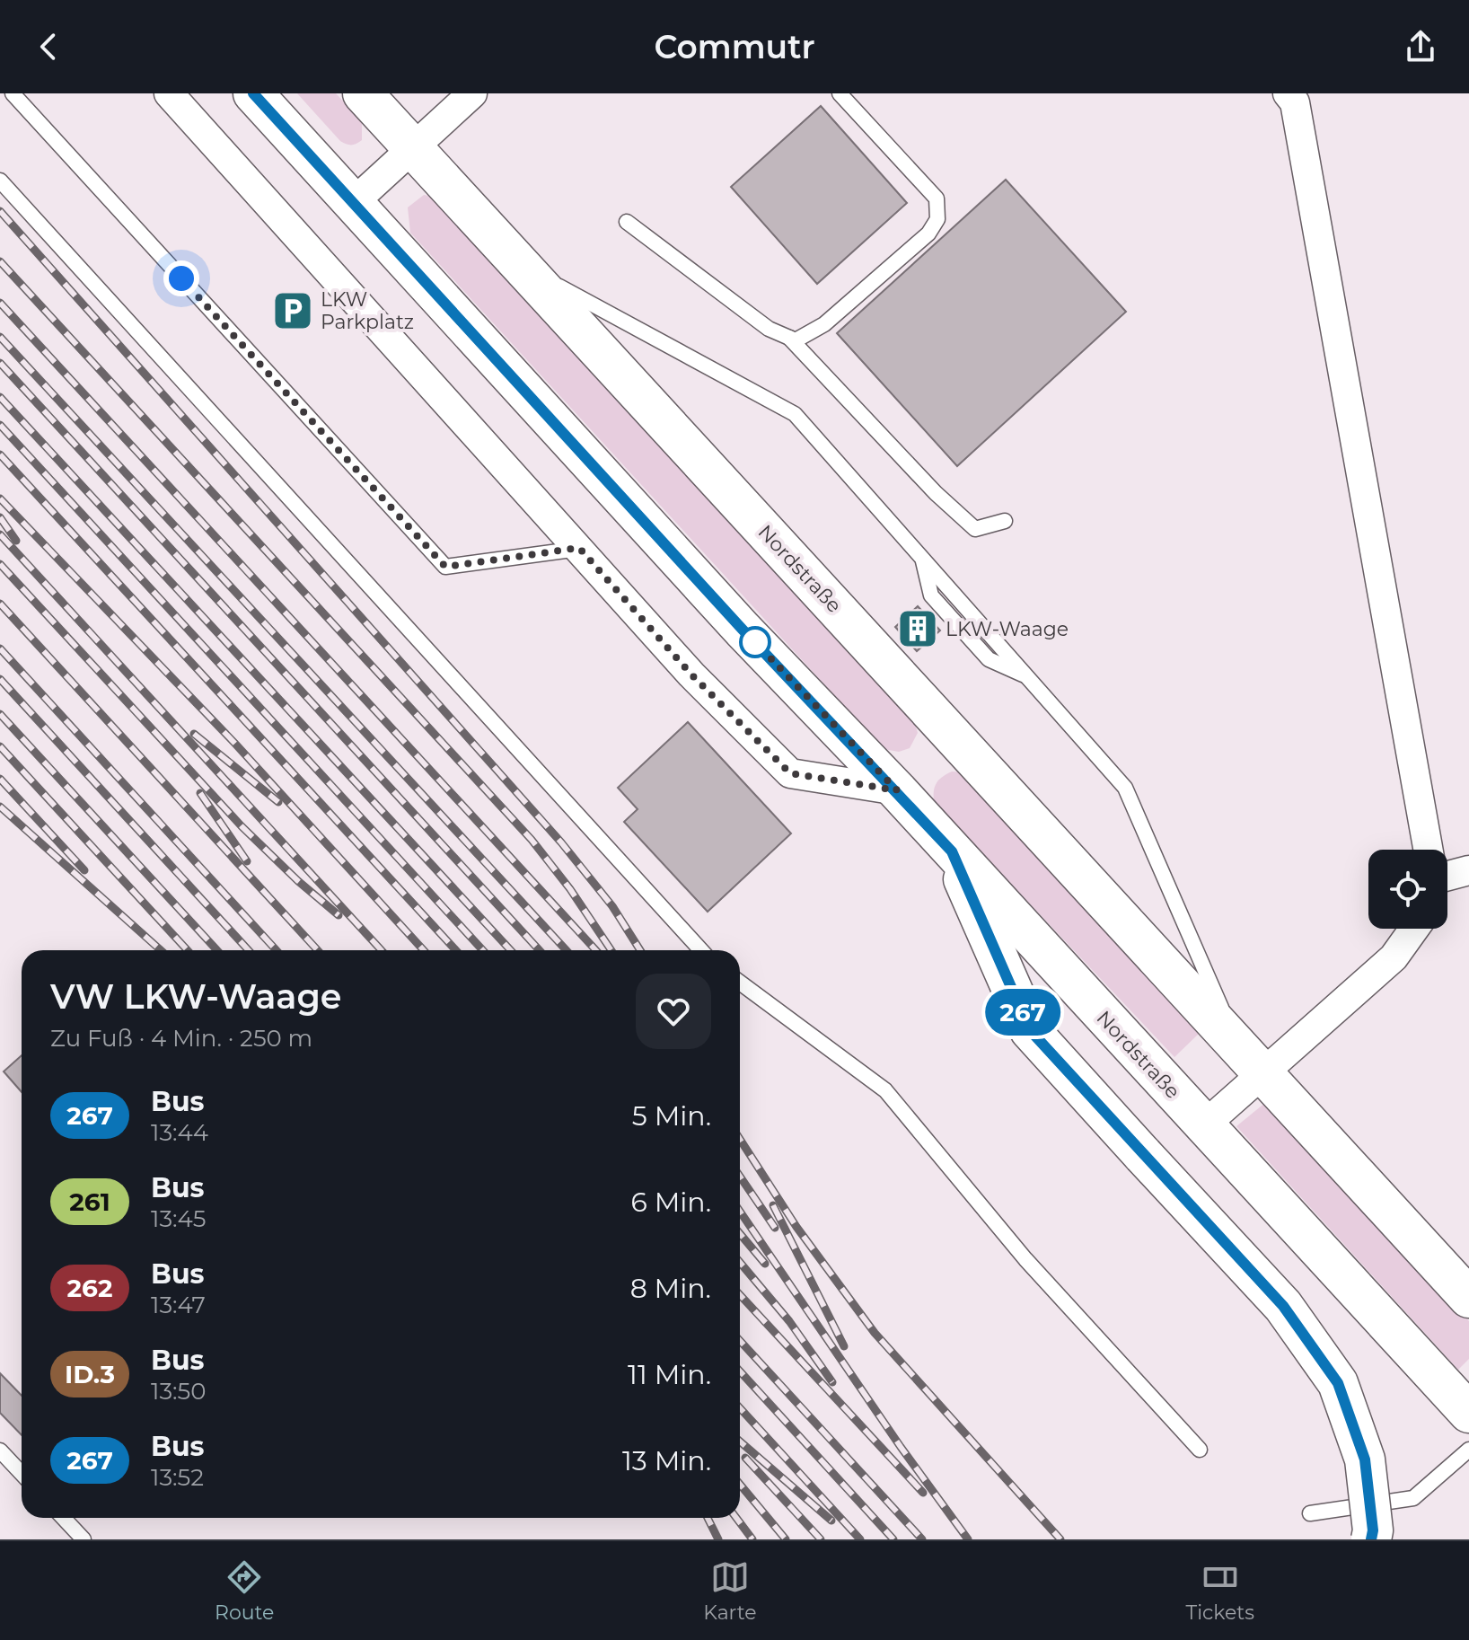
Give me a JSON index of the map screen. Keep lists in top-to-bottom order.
{
  "streets": {
    "street": ["Nordstraße"]
  },
  "places": {
    "parking": ["LKW Parkplatz"],
    "building": ["LKW-Waage"]
  },
  "lines": ["bus line 267"],
  "page": {
    "header": "Commutr",
    "on_map": "267",
    "heading": ["VW LKW-Waage", "Zu Fuß · 4 Min. · 250 m"],
    "list": [
      {
        "mark": "267",
        "name": "Bus",
        "note": "13:44",
        "value": "5 Min."
      },
      {
        "mark": "261",
        "name": "Bus",
        "note": "13:45",
        "value": "6 Min."
      },
      {
        "mark": "262",
        "name": "Bus",
        "note": "13:47",
        "value": "8 Min."
      },
      {
        "mark": "ID.3",
        "name": "Bus",
        "note": "13:50",
        "value": "11 Min."
      },
      {
        "mark": "267",
        "name": "Bus",
        "note": "13:52",
        "value": "13 Min."
      }
    ],
    "tabs": ["Route", "Karte", "Tickets"]
  }
}
